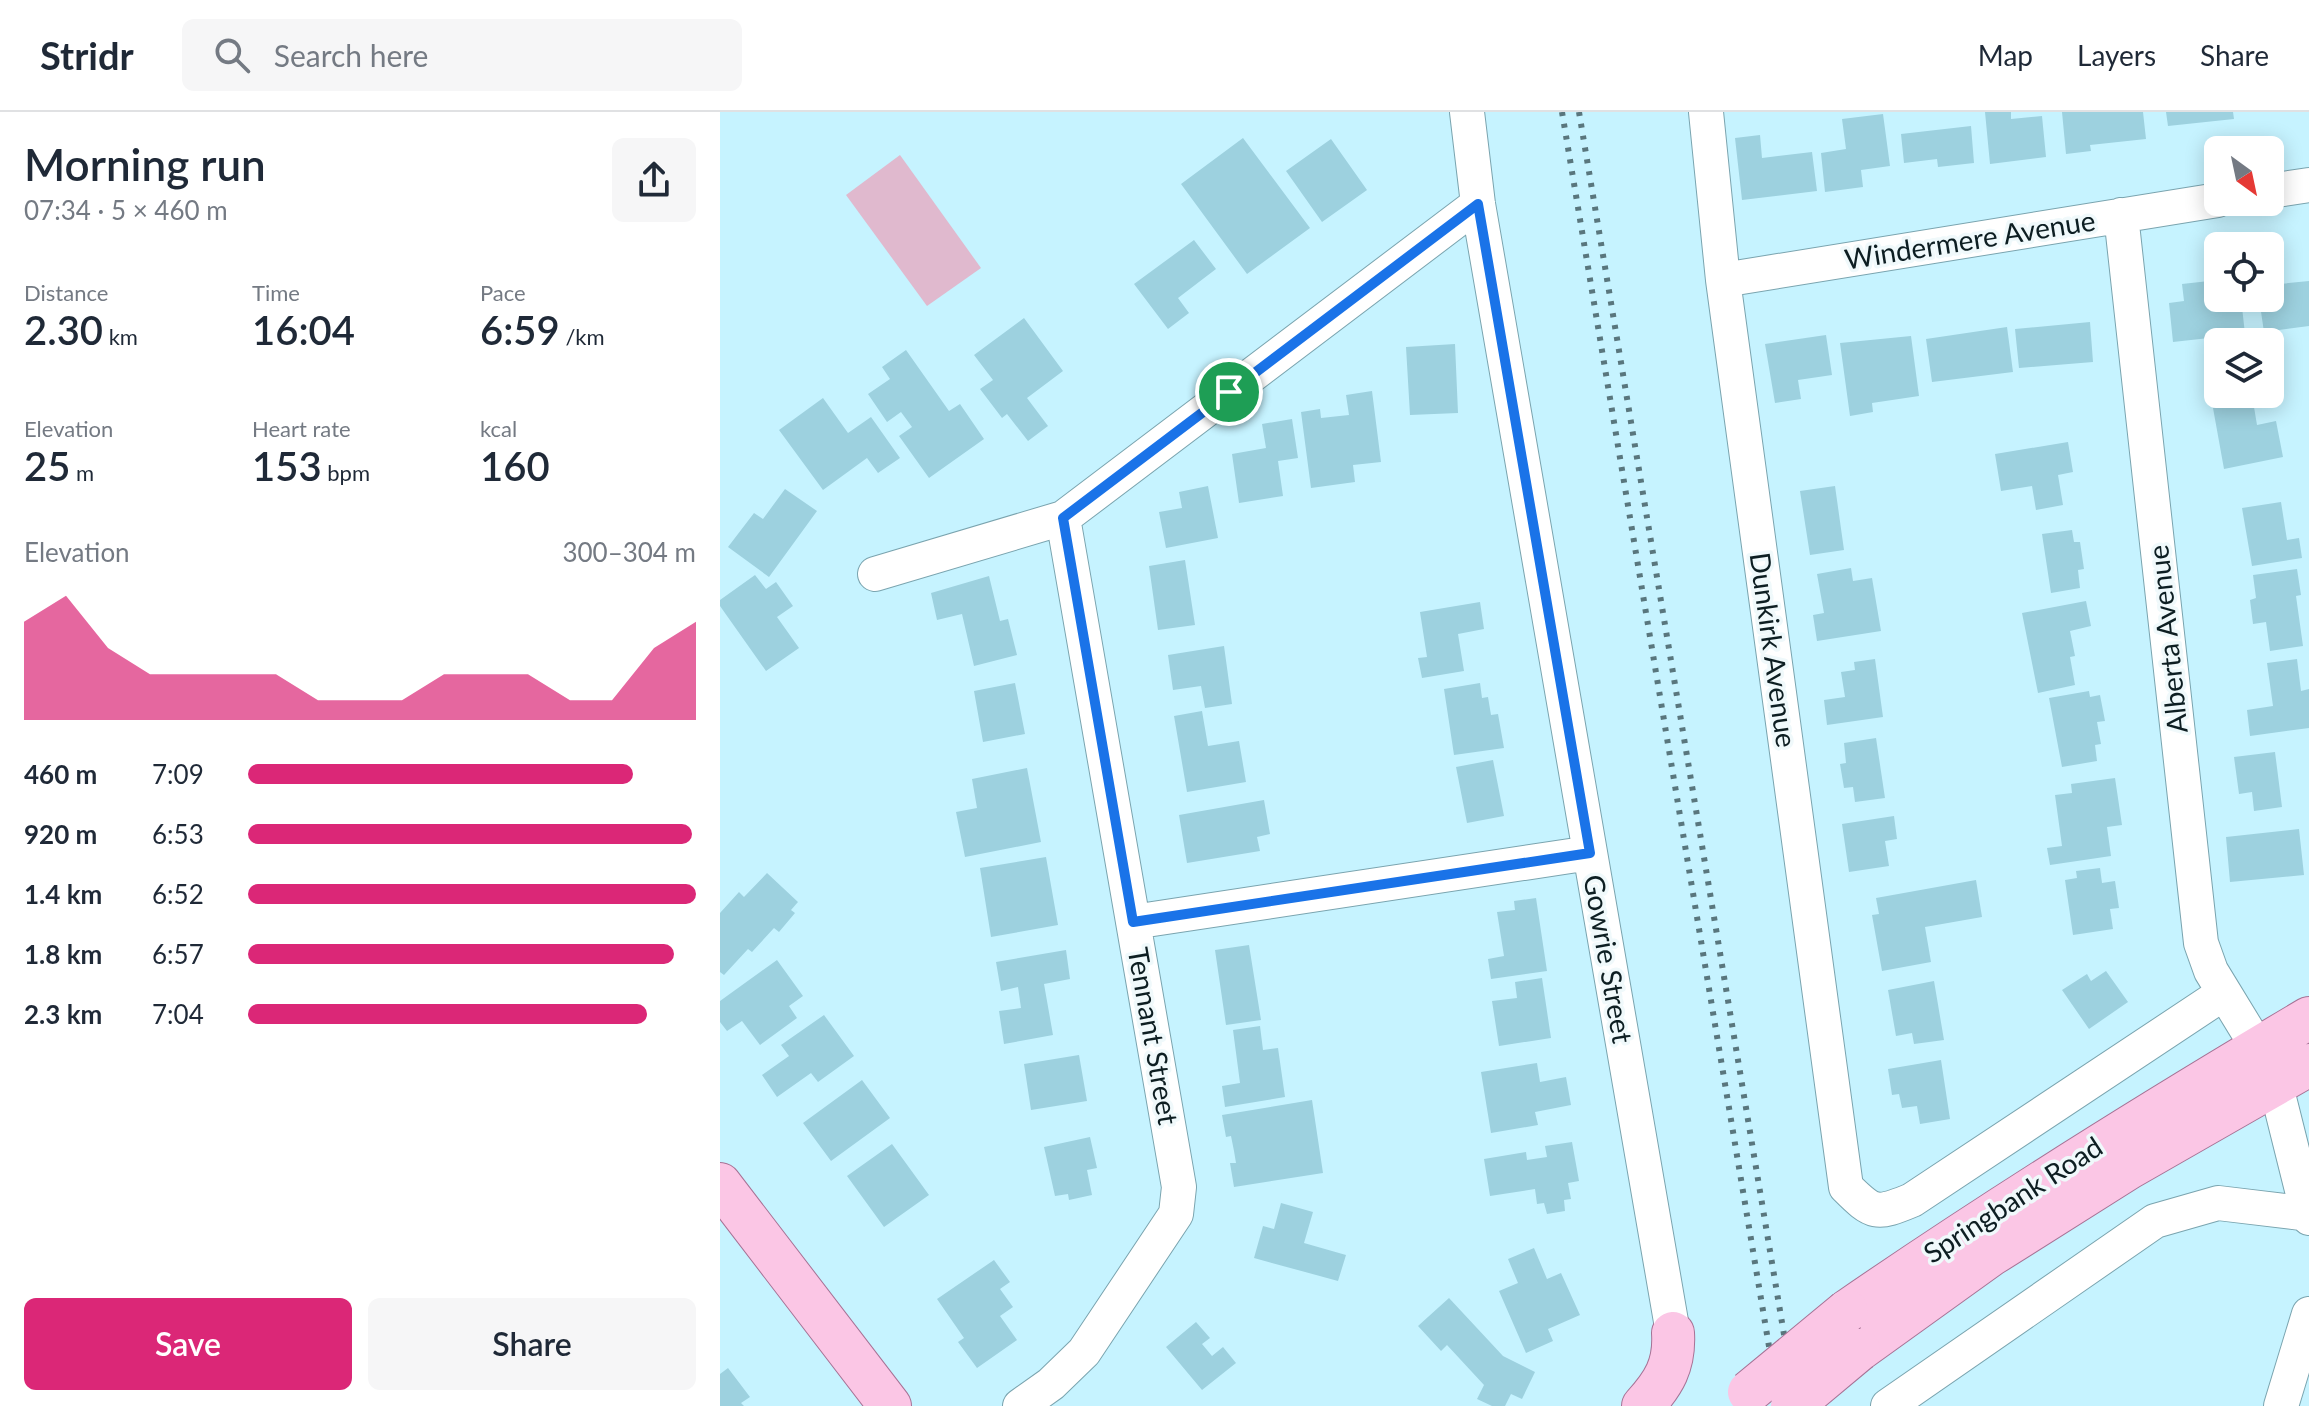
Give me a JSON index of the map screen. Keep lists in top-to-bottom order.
{
  "streets": {
    "main road": ["Springbank Road"],
    "street": [
      "Windermere Avenue",
      "Alberta Avenue",
      "Dunkirk Avenue",
      "Gowrie Street",
      "Tennant Street"
    ]
  },
  "crossings": [
    ["Windermere Avenue", "Alberta Avenue"],
    ["Windermere Avenue", "Dunkirk Avenue"],
    ["Alberta Avenue", "Springbank Road"],
    ["Dunkirk Avenue", "Springbank Road"]
  ],
  "north": "bottom right",
  "page": {
    "header": "Stridr",
    "search": "Search here",
    "nav": ["Map", "Layers", "Share"],
    "heading": ["Morning run", "07:34 · 5 × 460 m"],
    "stats": [
      ["Distance", "2.30 km"],
      ["Time", "16:04"],
      ["Pace", "6:59 /km"],
      ["Elevation", "25 m"],
      ["Heart rate", "153 bpm"],
      ["kcal", "160"]
    ],
    "chart": ["Elevation", "300–304 m"],
    "list": [
      {
        "name": "460 m",
        "note": "7:09"
      },
      {
        "name": "920 m",
        "note": "6:53"
      },
      {
        "name": "1.4 km",
        "note": "6:52"
      },
      {
        "name": "1.8 km",
        "note": "6:57"
      },
      {
        "name": "2.3 km",
        "note": "7:04"
      }
    ],
    "buttons": ["Save", "Share"]
  }
}
